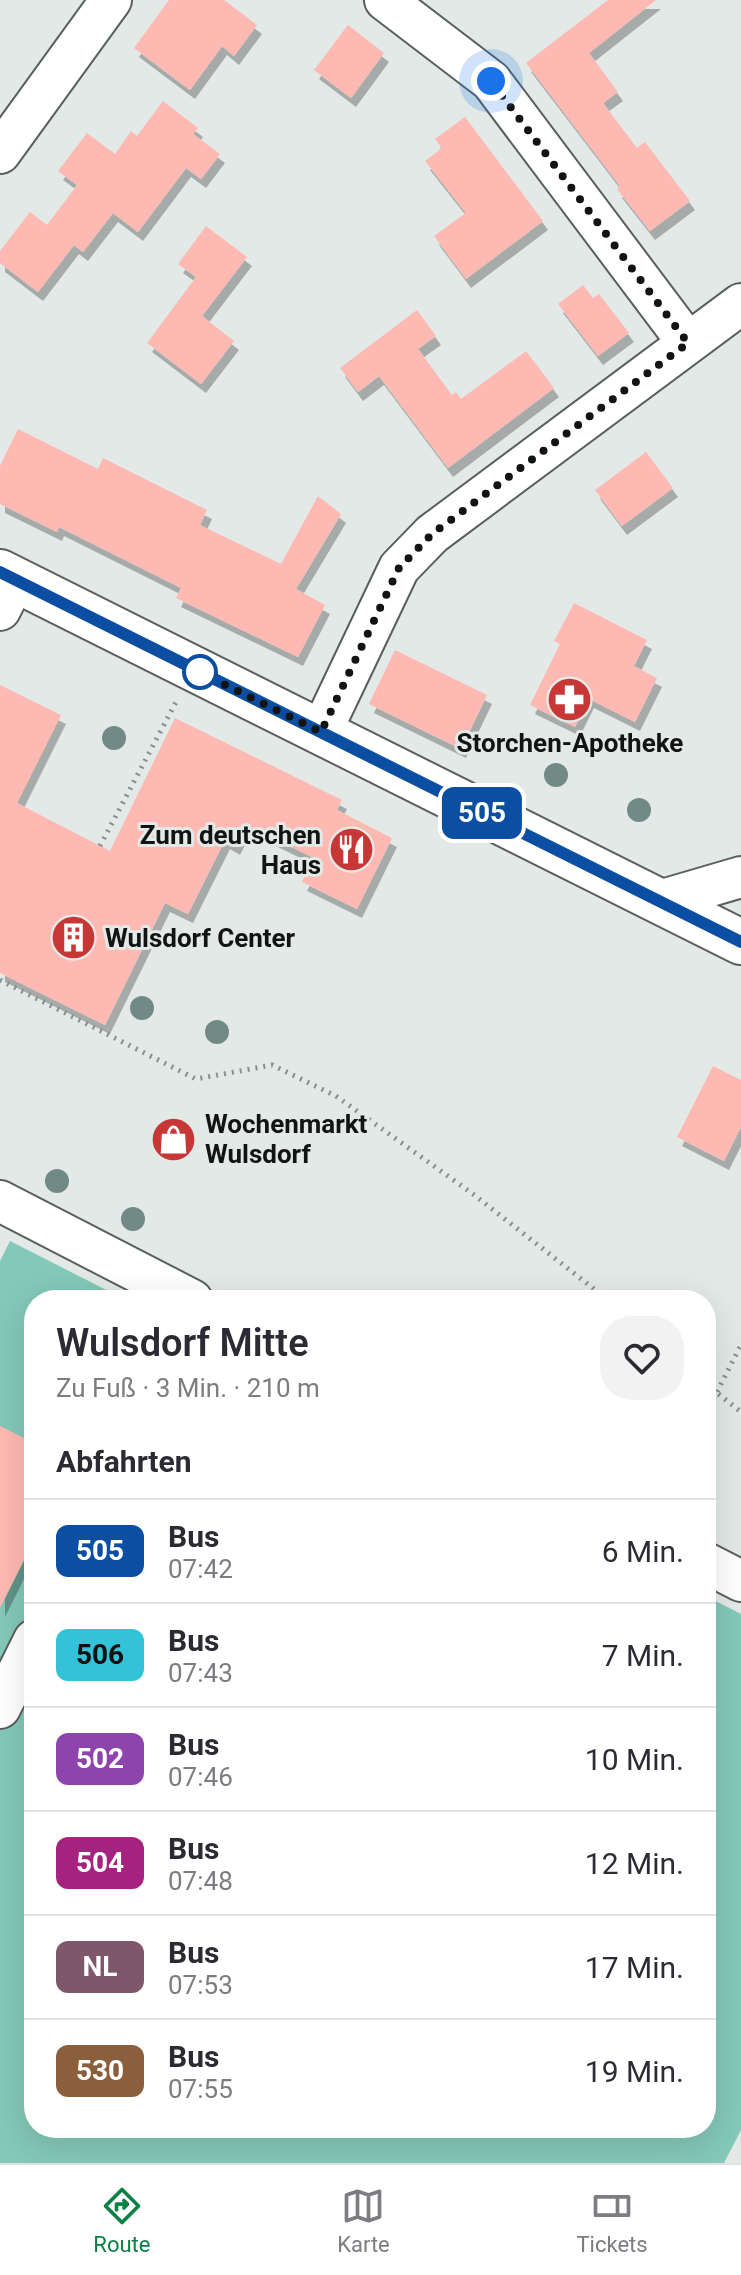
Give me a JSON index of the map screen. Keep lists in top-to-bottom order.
{
  "places": {
    "pharmacy": ["Storchen-Apotheke"],
    "restaurant": ["Zum deutschen Haus"],
    "building": ["Wulsdorf Center"],
    "shop": ["Wochenmarkt Wulsdorf"]
  },
  "lines": ["bus line 505"],
  "page": {
    "on_map": "505",
    "heading": [
      ["Wulsdorf Mitte", "Zu Fuß · 3 Min. · 210 m"],
      "Abfahrten"
    ],
    "list": [
      {
        "mark": "505",
        "name": "Bus",
        "note": "07:42",
        "value": "6 Min."
      },
      {
        "mark": "506",
        "name": "Bus",
        "note": "07:43",
        "value": "7 Min."
      },
      {
        "mark": "502",
        "name": "Bus",
        "note": "07:46",
        "value": "10 Min."
      },
      {
        "mark": "504",
        "name": "Bus",
        "note": "07:48",
        "value": "12 Min."
      },
      {
        "mark": "NL",
        "name": "Bus",
        "note": "07:53",
        "value": "17 Min."
      },
      {
        "mark": "530",
        "name": "Bus",
        "note": "07:55",
        "value": "19 Min."
      }
    ],
    "tabs": ["Route", "Karte", "Tickets"]
  }
}
